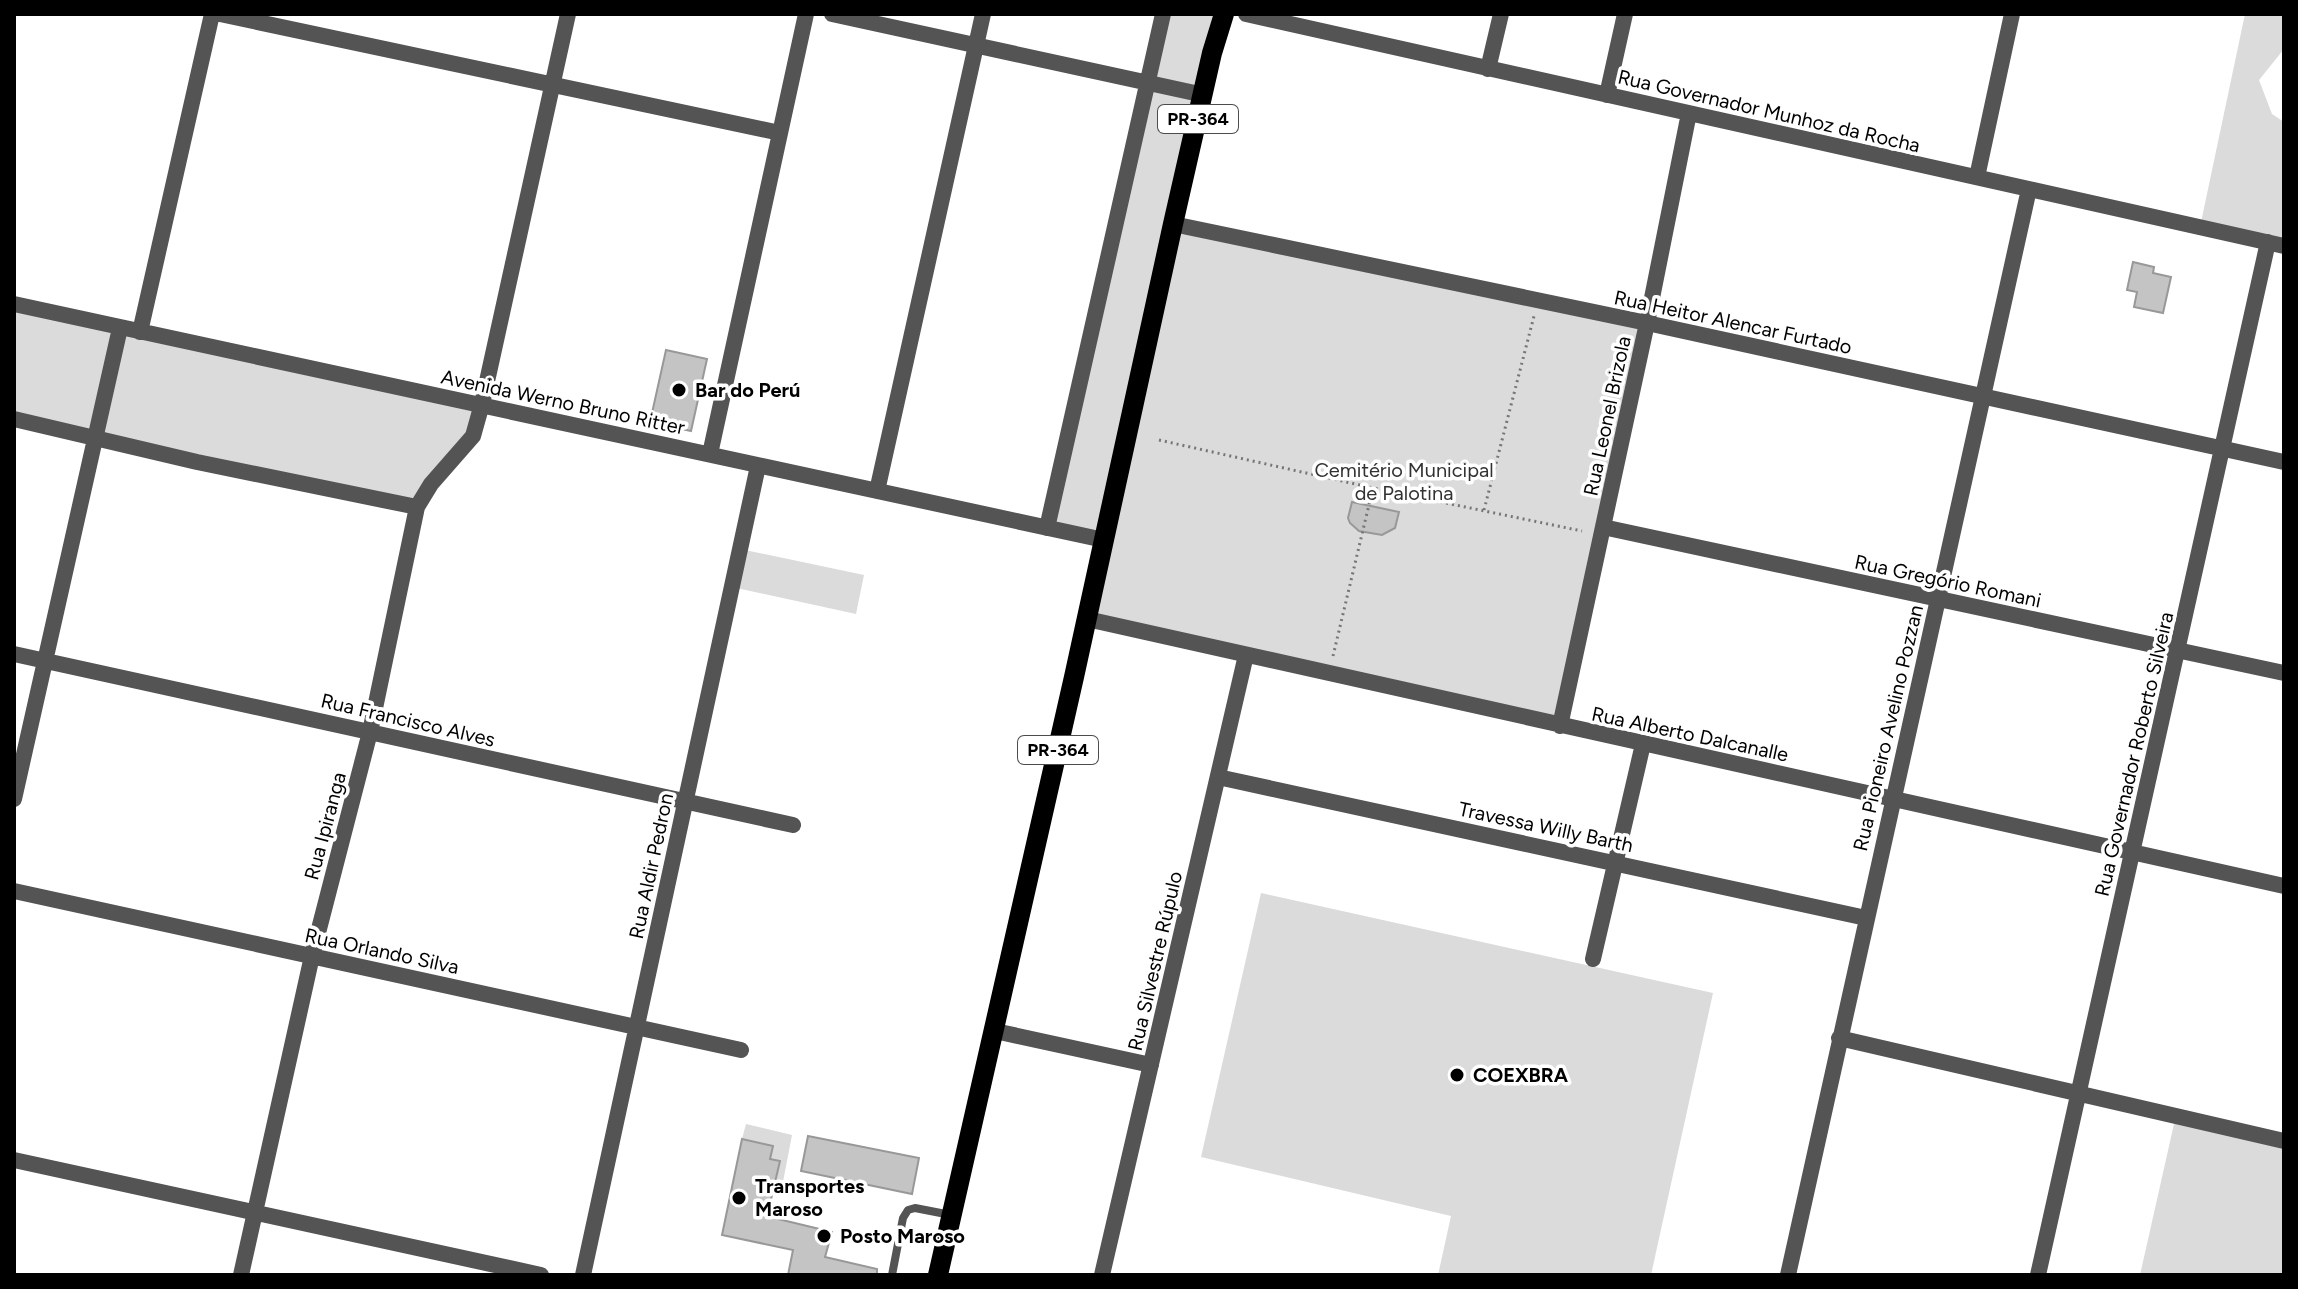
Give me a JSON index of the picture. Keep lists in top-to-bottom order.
{
  "streets": {
    "main road": ["PR-364"],
    "street": [
      "Rua Governador Munhoz da Rocha",
      "Rua Heitor Alencar Furtado",
      "Avenida Werno Bruno Ritter",
      "Rua Leonel Brizola",
      "Rua Gregório Romani",
      "Rua Francisco Alves",
      "Rua Pioneiro Avelino Pozzan",
      "Rua Alberto Dalcanalle",
      "Rua Governador Roberto Silveira",
      "Rua Ipiranga",
      "Travessa Willy Barth",
      "Rua Aldir Pedron",
      "Rua Orlando Silva",
      "Rua Silvestre Rúpulo"
    ]
  },
  "crossings": [
    ["Rua Governador Munhoz da Rocha", "Rua Leonel Brizola"],
    ["Rua Governador Munhoz da Rocha", "Rua Pioneiro Avelino Pozzan"],
    ["Rua Governador Munhoz da Rocha", "Rua Governador Roberto Silveira"],
    ["PR-364", "Rua Heitor Alencar Furtado"],
    ["PR-364", "Avenida Werno Bruno Ritter"],
    ["PR-364", "Rua Alberto Dalcanalle"],
    ["Rua Heitor Alencar Furtado", "Rua Leonel Brizola"],
    ["Rua Heitor Alencar Furtado", "Rua Pioneiro Avelino Pozzan"],
    ["Rua Heitor Alencar Furtado", "Rua Governador Roberto Silveira"],
    ["Avenida Werno Bruno Ritter", "Rua Ipiranga"],
    ["Avenida Werno Bruno Ritter", "Rua Aldir Pedron"],
    ["Rua Leonel Brizola", "Rua Gregório Romani"],
    ["Rua Leonel Brizola", "Rua Alberto Dalcanalle"],
    ["Rua Gregório Romani", "Rua Pioneiro Avelino Pozzan"],
    ["Rua Gregório Romani", "Rua Governador Roberto Silveira"],
    ["Rua Francisco Alves", "Rua Ipiranga"],
    ["Rua Francisco Alves", "Rua Aldir Pedron"],
    ["Rua Pioneiro Avelino Pozzan", "Rua Alberto Dalcanalle"],
    ["Rua Pioneiro Avelino Pozzan", "Travessa Willy Barth"],
    ["Rua Alberto Dalcanalle", "Rua Governador Roberto Silveira"],
    ["Rua Alberto Dalcanalle", "Rua Silvestre Rúpulo"],
    ["Rua Ipiranga", "Rua Orlando Silva"],
    ["Travessa Willy Barth", "Rua Silvestre Rúpulo"],
    ["Rua Aldir Pedron", "Rua Orlando Silva"]
  ],
  "parks": ["Cemitério Municipal de Palotina"],
  "places": [
    "Bar do Perú",
    "COEXBRA",
    "Transportes Maroso",
    "Posto Maroso"
  ]
}
